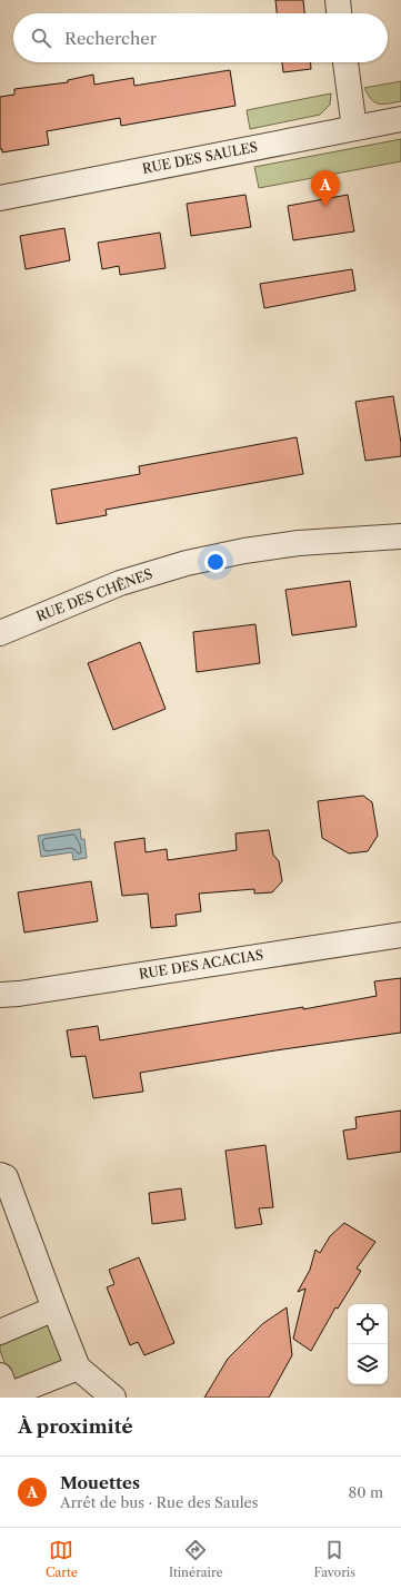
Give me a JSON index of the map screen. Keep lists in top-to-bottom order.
{
  "streets": {
    "street": ["RUE DES SAULES", "RUE DES CHÊNES", "RUE DES ACACIAS"]
  },
  "page": {
    "search": "Rechercher",
    "pins": "A",
    "heading": "À proximité",
    "list": [
      {
        "mark": "A",
        "name": "Mouettes",
        "note": "Arrêt de bus · Rue des Saules",
        "value": "80 m"
      }
    ],
    "nav": ["Carte", "Itinéraire", "Favoris"]
  }
}
